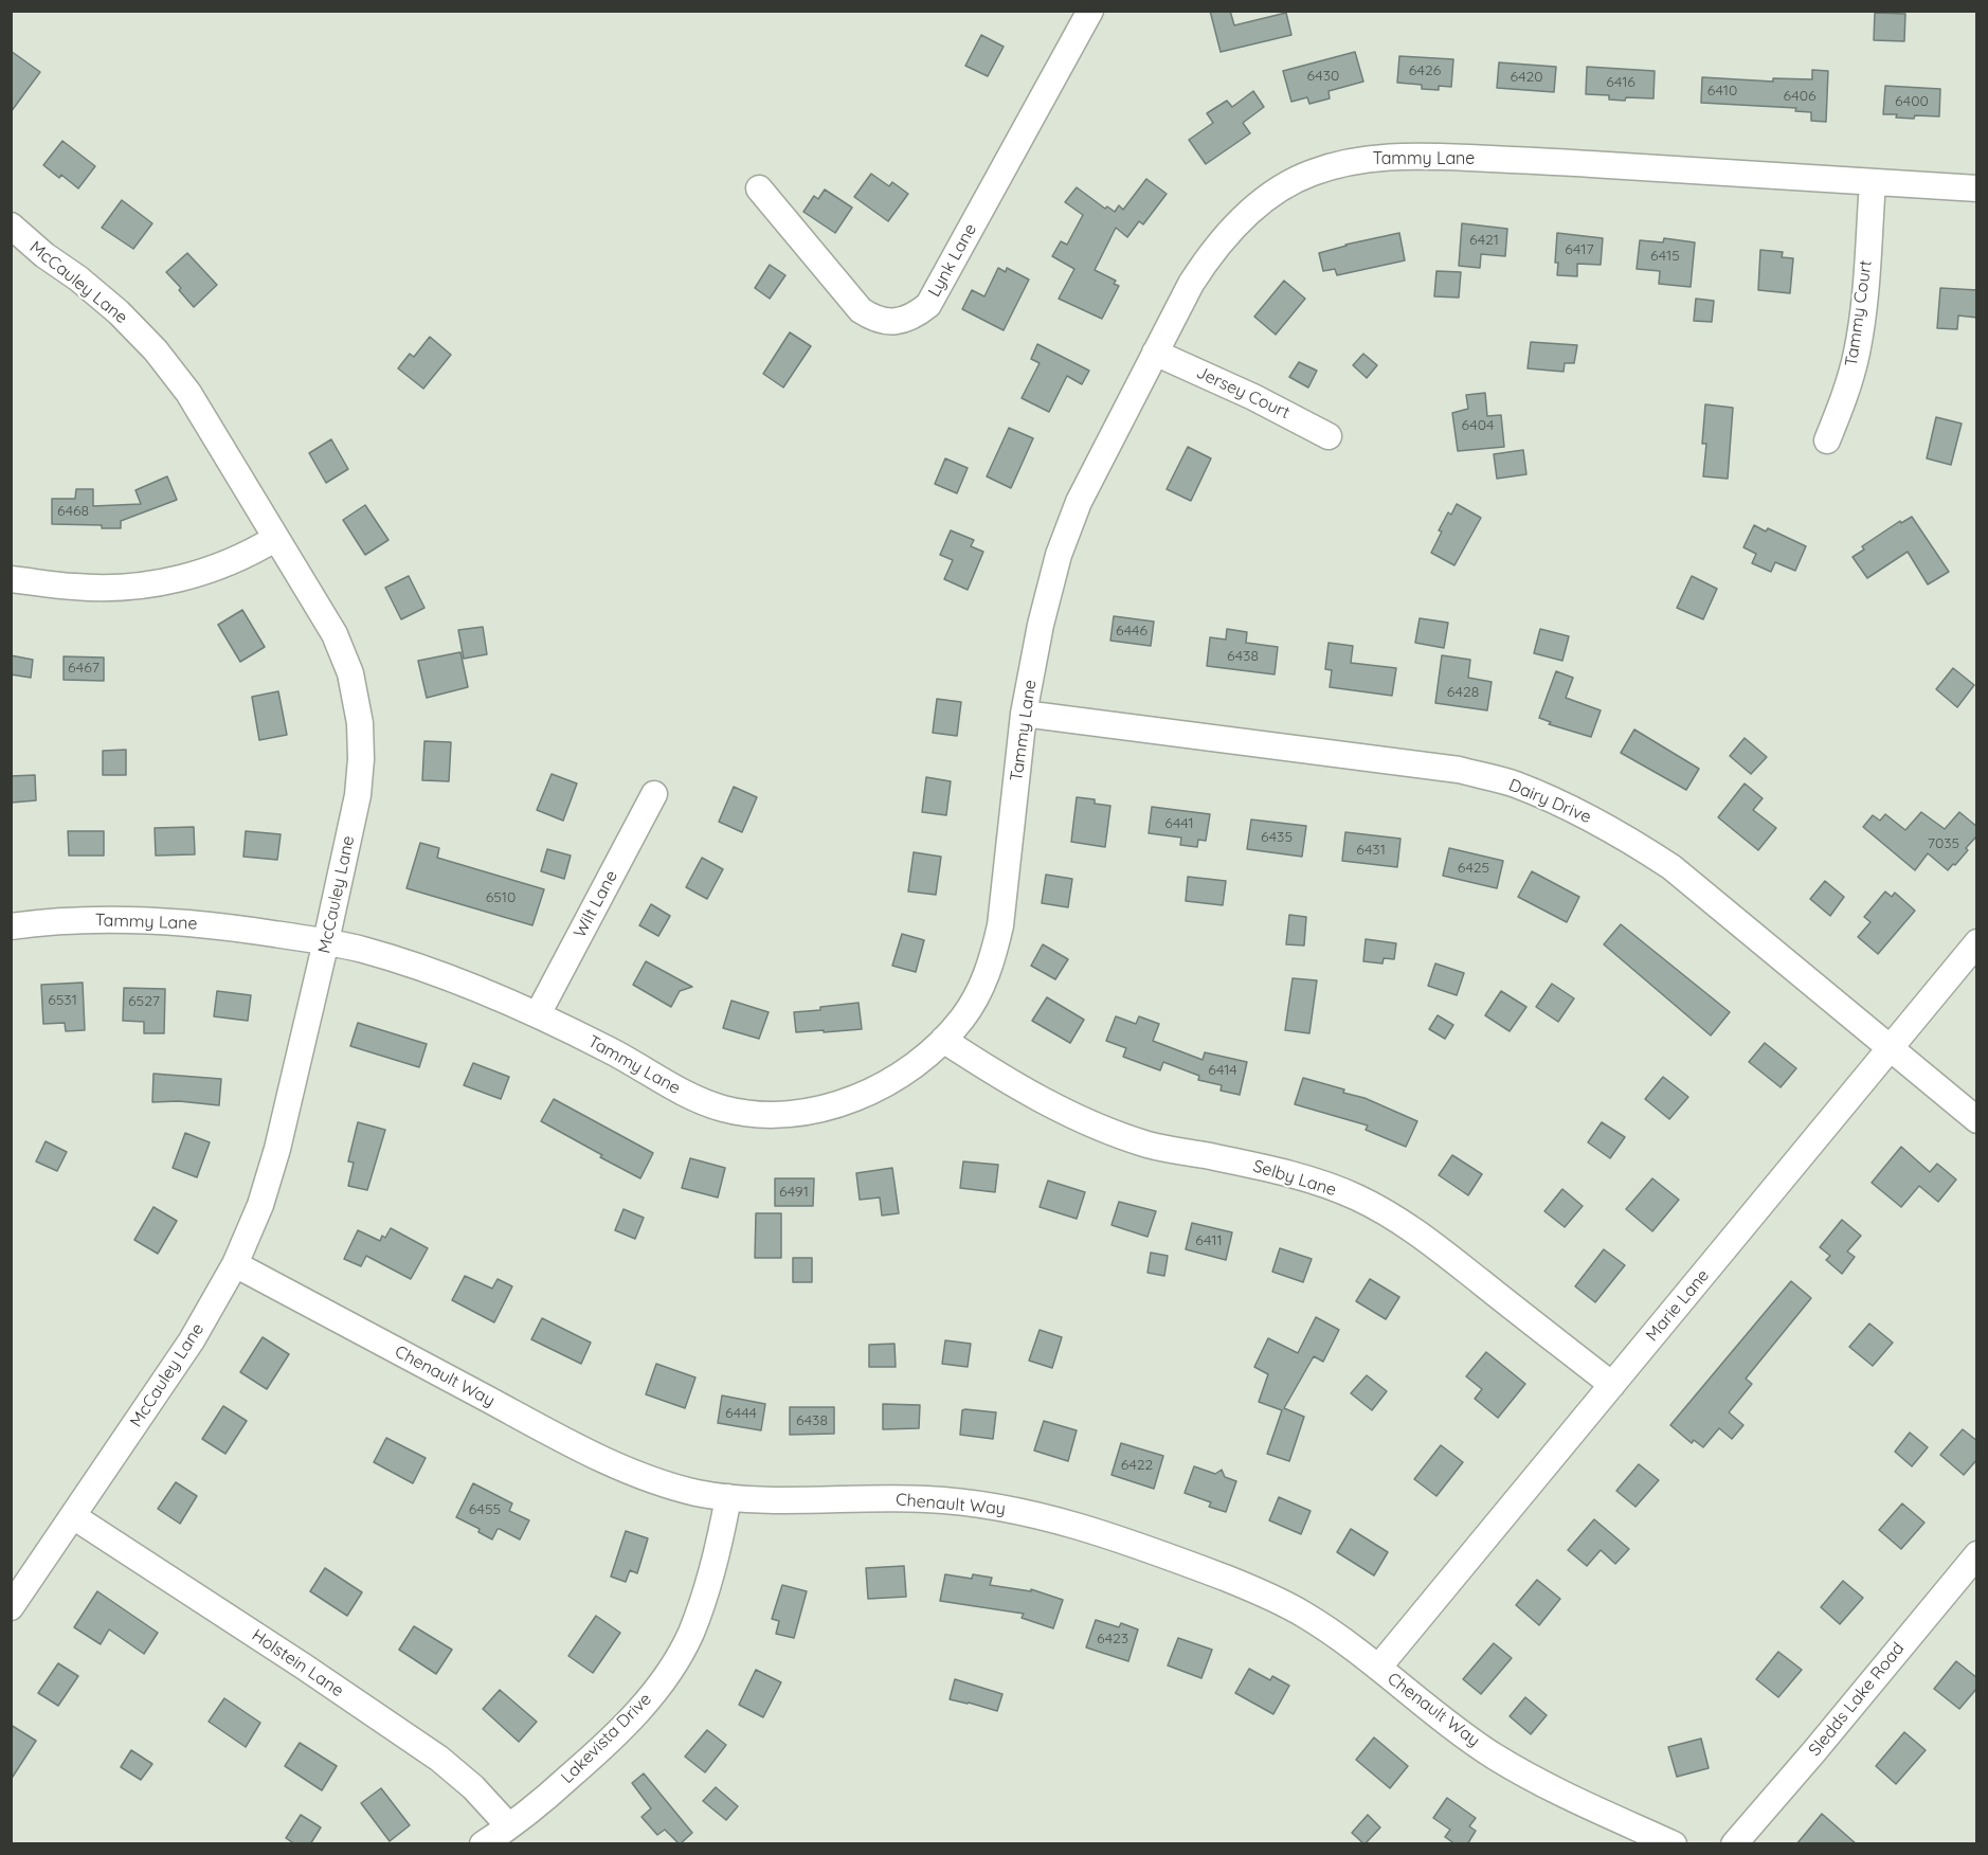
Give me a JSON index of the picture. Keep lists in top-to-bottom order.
{
  "streets": {
    "street": [
      "Tammy Lane",
      "Lynk Lane",
      "McCauley Lane",
      "Tammy Court",
      "Jersey Court",
      "Dairy Drive",
      "Wilt Lane",
      "Selby Lane",
      "Marie Lane",
      "Chenault Way",
      "Holstein Lane",
      "Sledds Lake Road",
      "Lakevista Drive"
    ]
  },
  "crossings": [
    ["Tammy Lane", "McCauley Lane"],
    ["Tammy Lane", "Tammy Court"],
    ["Tammy Lane", "Jersey Court"],
    ["Tammy Lane", "Dairy Drive"],
    ["Tammy Lane", "Wilt Lane"],
    ["Tammy Lane", "Selby Lane"],
    ["McCauley Lane", "Chenault Way"],
    ["McCauley Lane", "Holstein Lane"],
    ["Dairy Drive", "Marie Lane"],
    ["Selby Lane", "Marie Lane"],
    ["Marie Lane", "Chenault Way"],
    ["Chenault Way", "Lakevista Drive"],
    ["Holstein Lane", "Lakevista Drive"]
  ],
  "house_numbers": [
    "6426",
    "6430",
    "6420",
    "6416",
    "6410",
    "6406",
    "6400",
    "6421",
    "6417",
    "6415",
    "6404",
    "6468",
    "6446",
    "6438",
    "6467",
    "6428",
    "6441",
    "6435",
    "7035",
    "6431",
    "6425",
    "6510",
    "6531",
    "6527",
    "6414",
    "6491",
    "6411",
    "6444",
    "6438",
    "6422",
    "6455",
    "6423"
  ]
}
